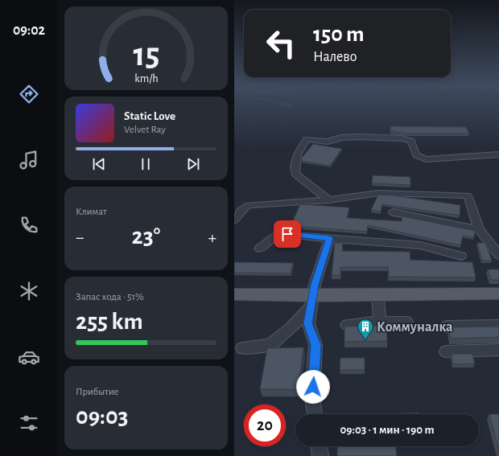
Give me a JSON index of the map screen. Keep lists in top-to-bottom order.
{
  "places": {
    "building": ["Коммуналка"]
  },
  "page": {
    "tabs": "09:02",
    "turn": ["150 m", "Налево"],
    "song": ["Static Love", "Velvet Ray"],
    "tile": [
      "Климат",
      ["Запас хода · 51%", "255 km"],
      ["Прибытие", "09:03"]
    ],
    "heat": ["−", "23°", "+"],
    "limit": "20",
    "trip": "09:03 · 1 мин · 190 m",
    "gauge": ["15", "km/h"]
  }
}
